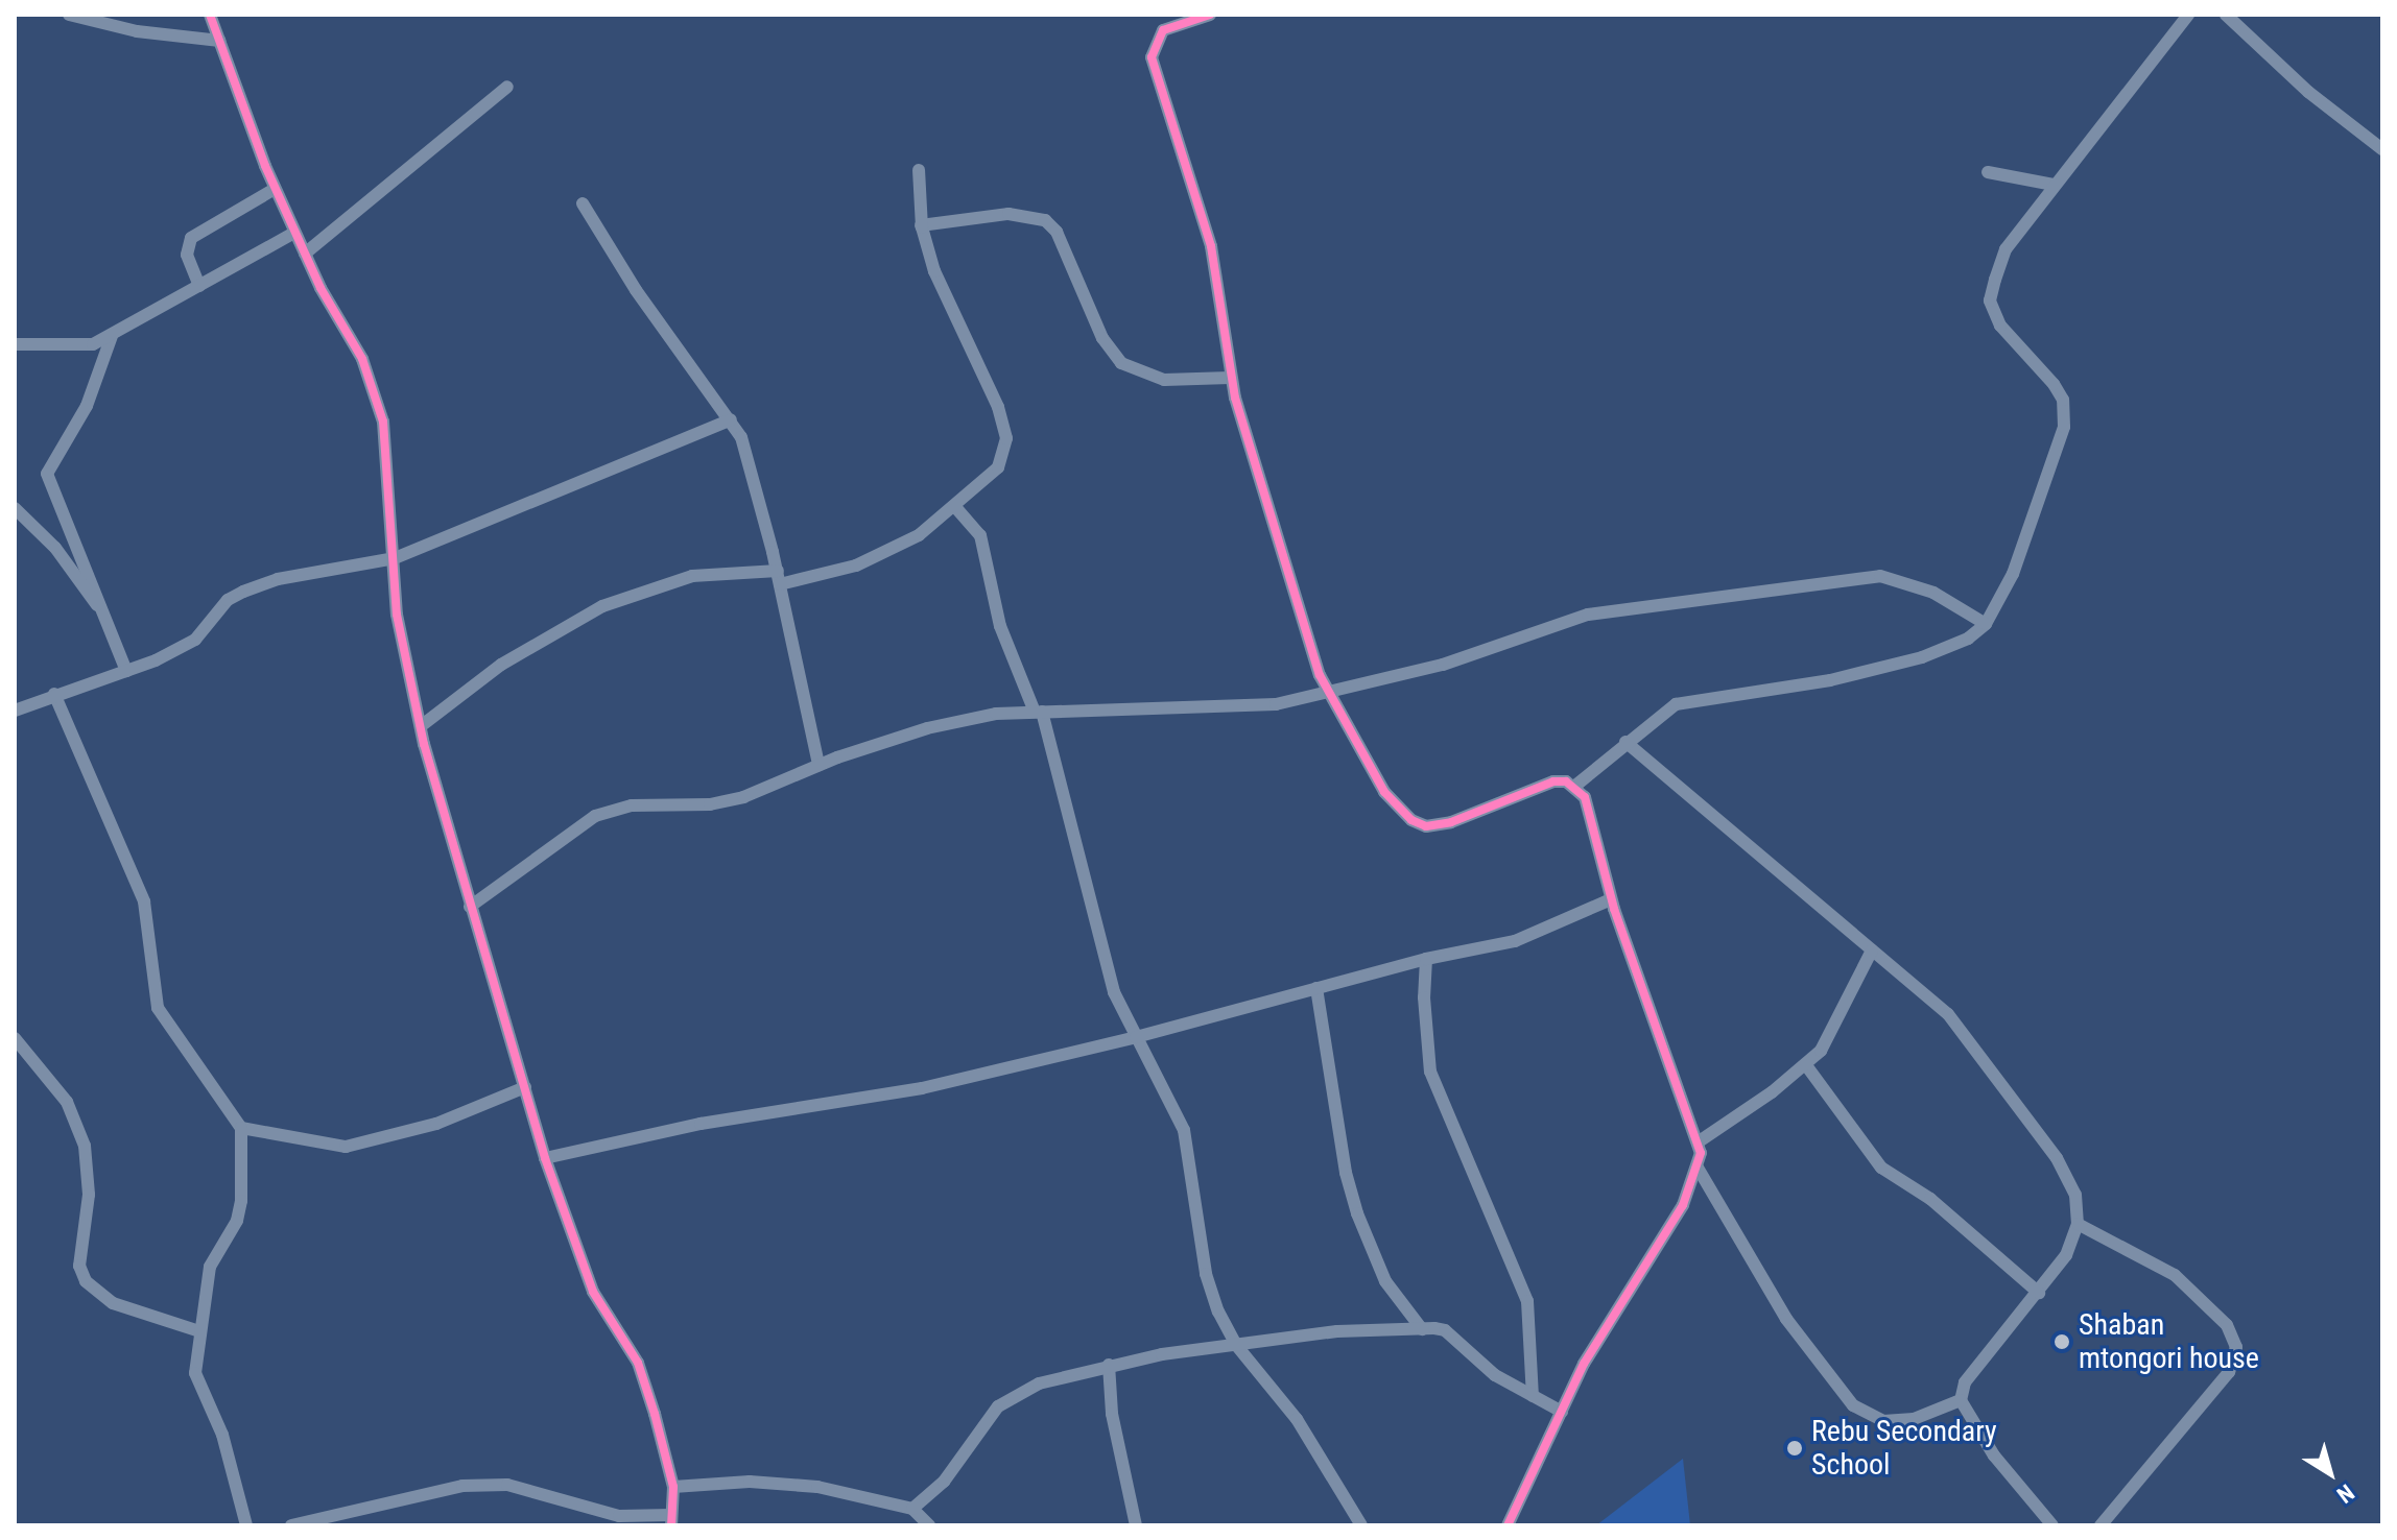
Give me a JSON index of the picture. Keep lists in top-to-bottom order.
{
  "places": ["Shaban mtongori house", "Rebu Secondary School"],
  "north": "bottom right"
}
